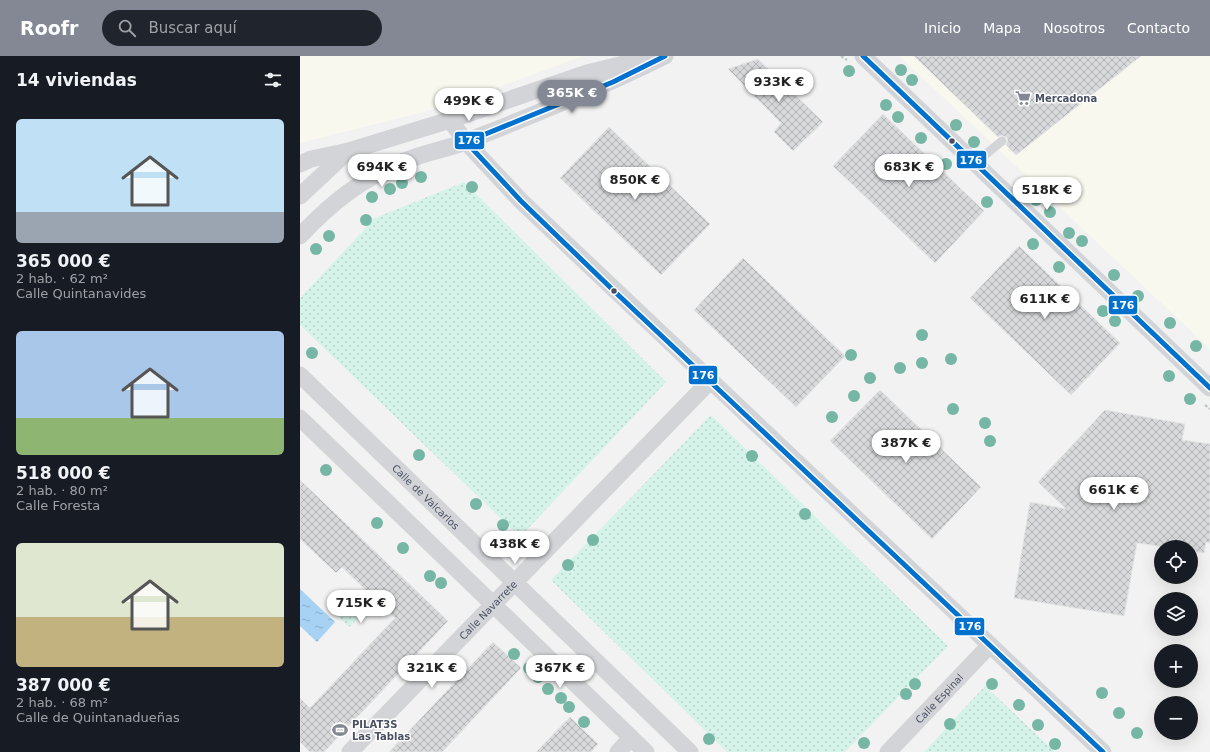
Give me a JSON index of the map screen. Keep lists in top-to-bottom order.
{
  "streets": {
    "street": ["Calle de Valcarlos", "Calle Navarrete", "Calle Espinal"]
  },
  "crossings": [
    ["Calle de Valcarlos", "Calle Navarrete"]
  ],
  "places": {
    "supermarket": ["Mercadona"],
    "sports": ["PILAT3S Las Tablas"]
  },
  "lines": ["transit line 176"],
  "page": {
    "header": "Roofr",
    "search": "Buscar aquí",
    "nav": [
      "Inicio",
      "Mapa",
      "Nosotros",
      "Contacto"
    ],
    "heading": "14 viviendas",
    "price": [
      "933K €",
      "365K €",
      "499K €",
      "694K €",
      "683K €",
      "850K €",
      "518K €",
      "611K €",
      "387K €",
      "661K €",
      "438K €",
      "715K €",
      "321K €",
      "367K €"
    ],
    "list": [
      {
        "name": "365 000 €",
        "note": "2 hab. · 62 m² · Calle Quintanavides"
      },
      {
        "name": "518 000 €",
        "note": "2 hab. · 80 m² · Calle Foresta"
      },
      {
        "name": "387 000 €",
        "note": "2 hab. · 68 m² · Calle de Quintanadueñas"
      }
    ],
    "map_buttons": ["+", "−"]
  }
}
